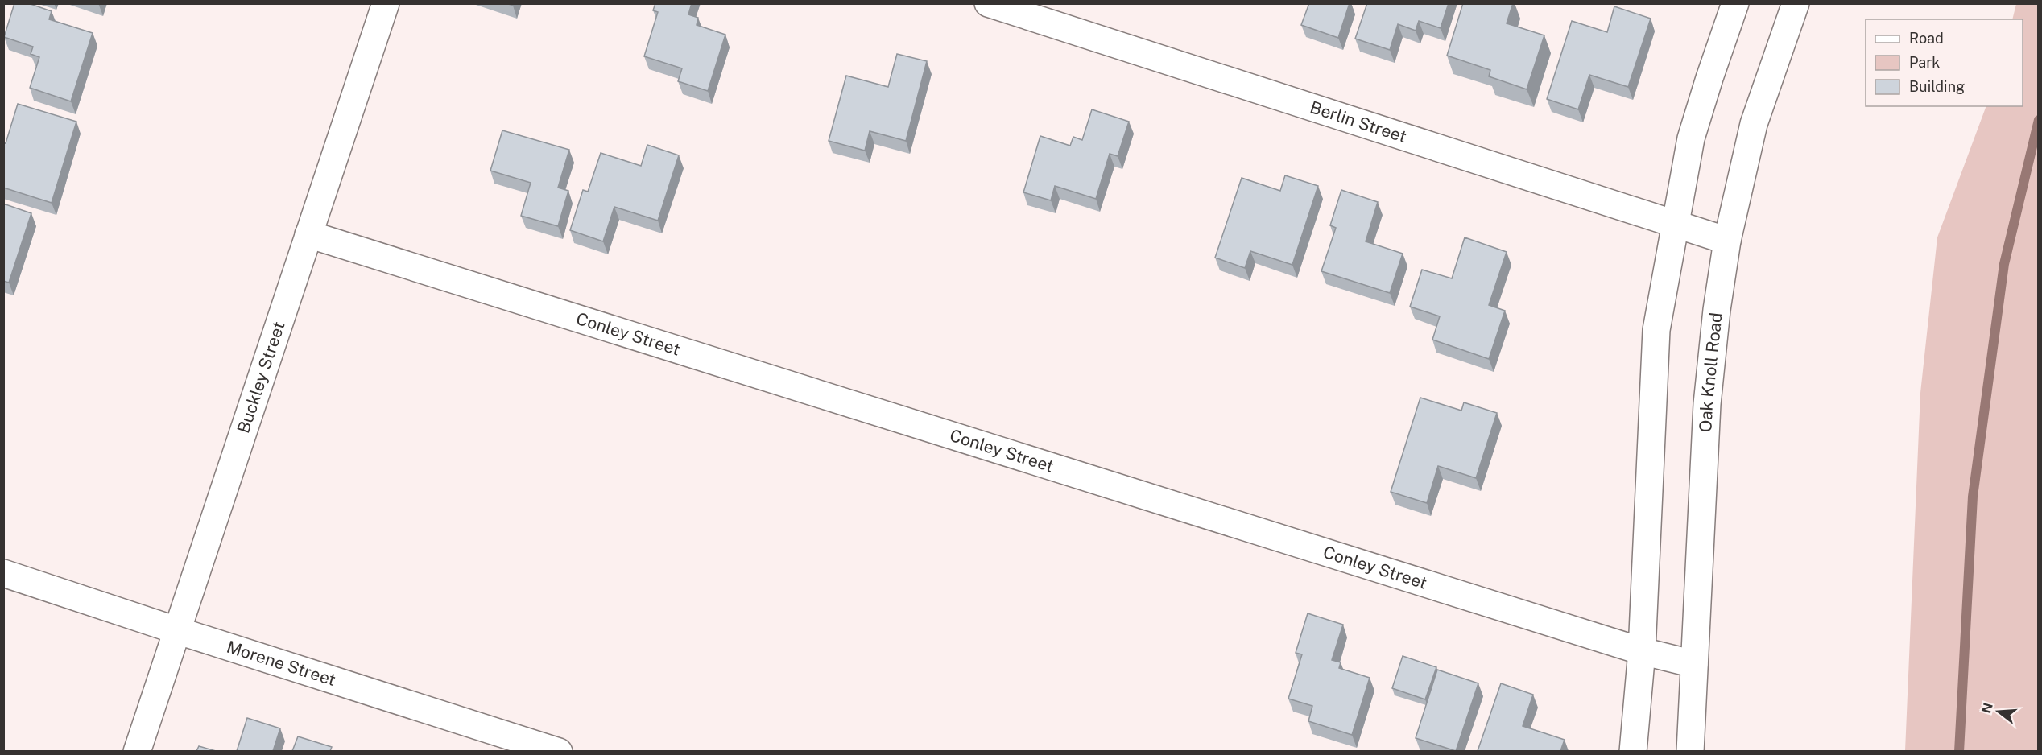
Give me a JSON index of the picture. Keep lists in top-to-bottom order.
{
  "streets": {
    "street": [
      "Berlin Street",
      "Conley Street",
      "Oak Knoll Road",
      "Buckley Street",
      "Morene Street"
    ]
  },
  "crossings": [
    ["Berlin Street", "Oak Knoll Road"],
    ["Conley Street", "Oak Knoll Road"],
    ["Conley Street", "Buckley Street"],
    ["Buckley Street", "Morene Street"]
  ],
  "legend": ["Road", "Park", "Building"],
  "north": "left"
}
